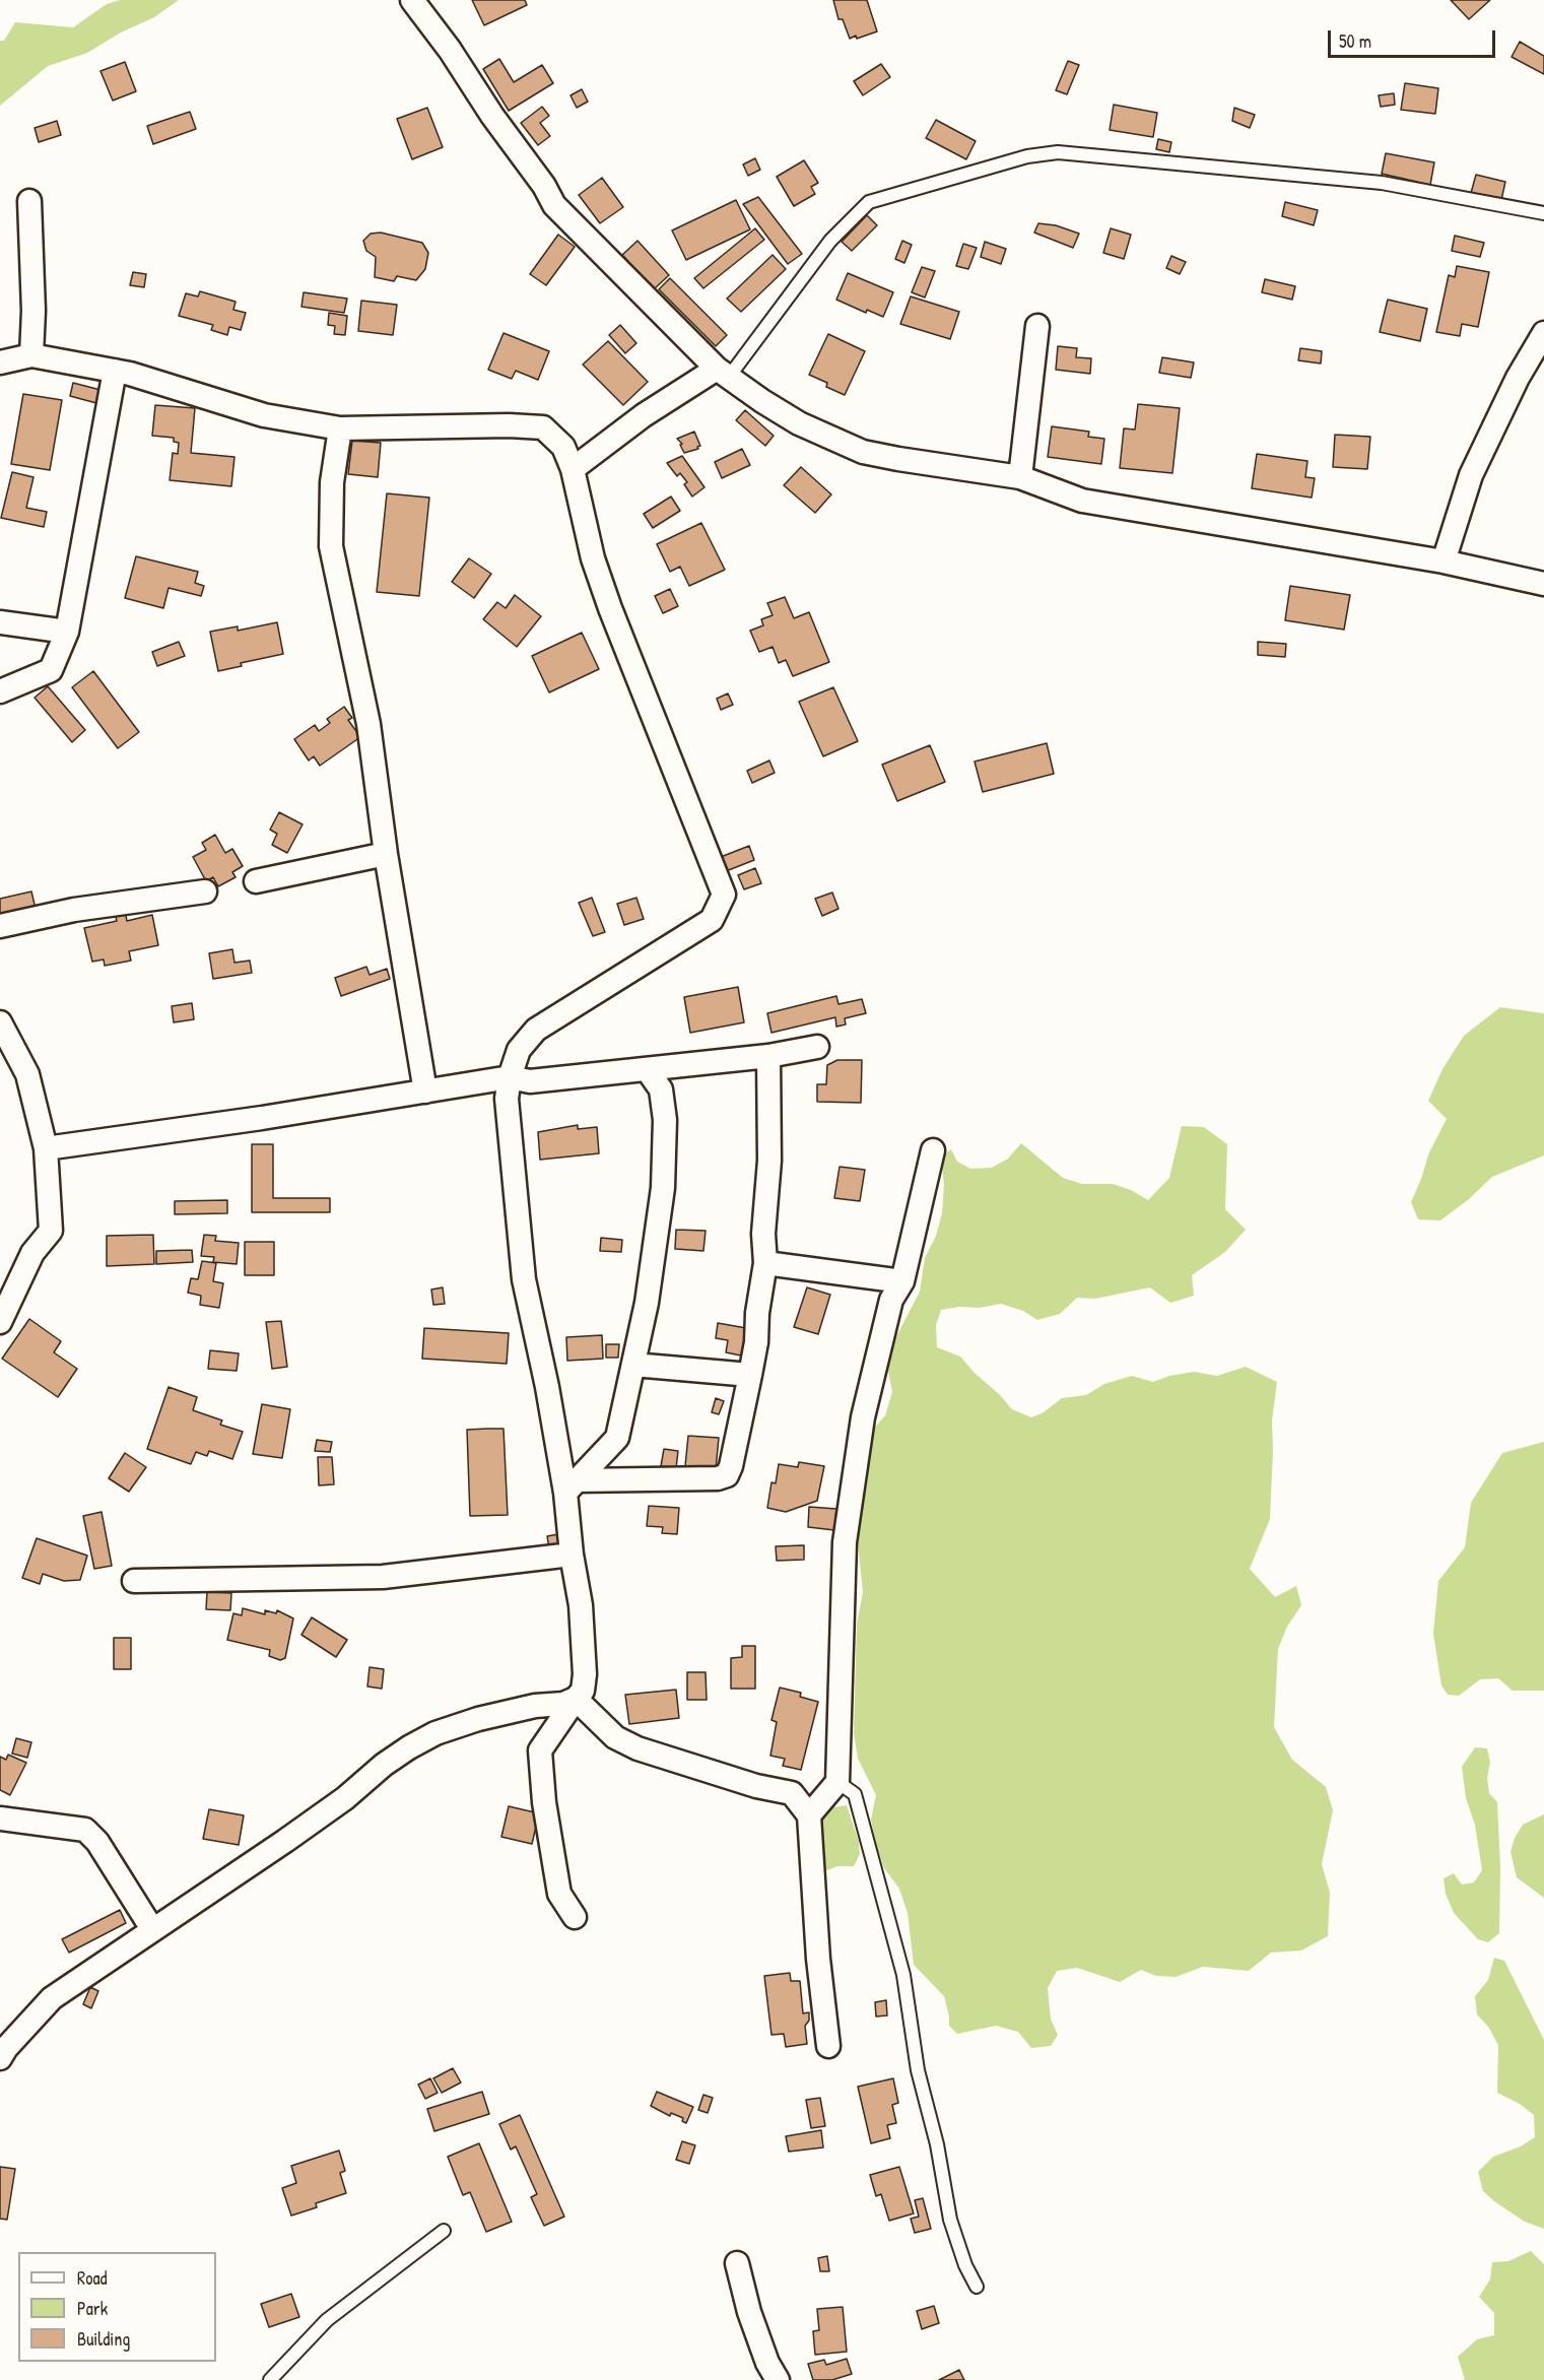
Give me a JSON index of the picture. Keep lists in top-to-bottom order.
{
  "legend": ["Road", "Park", "Building"],
  "scale_bar": "50 m"
}
